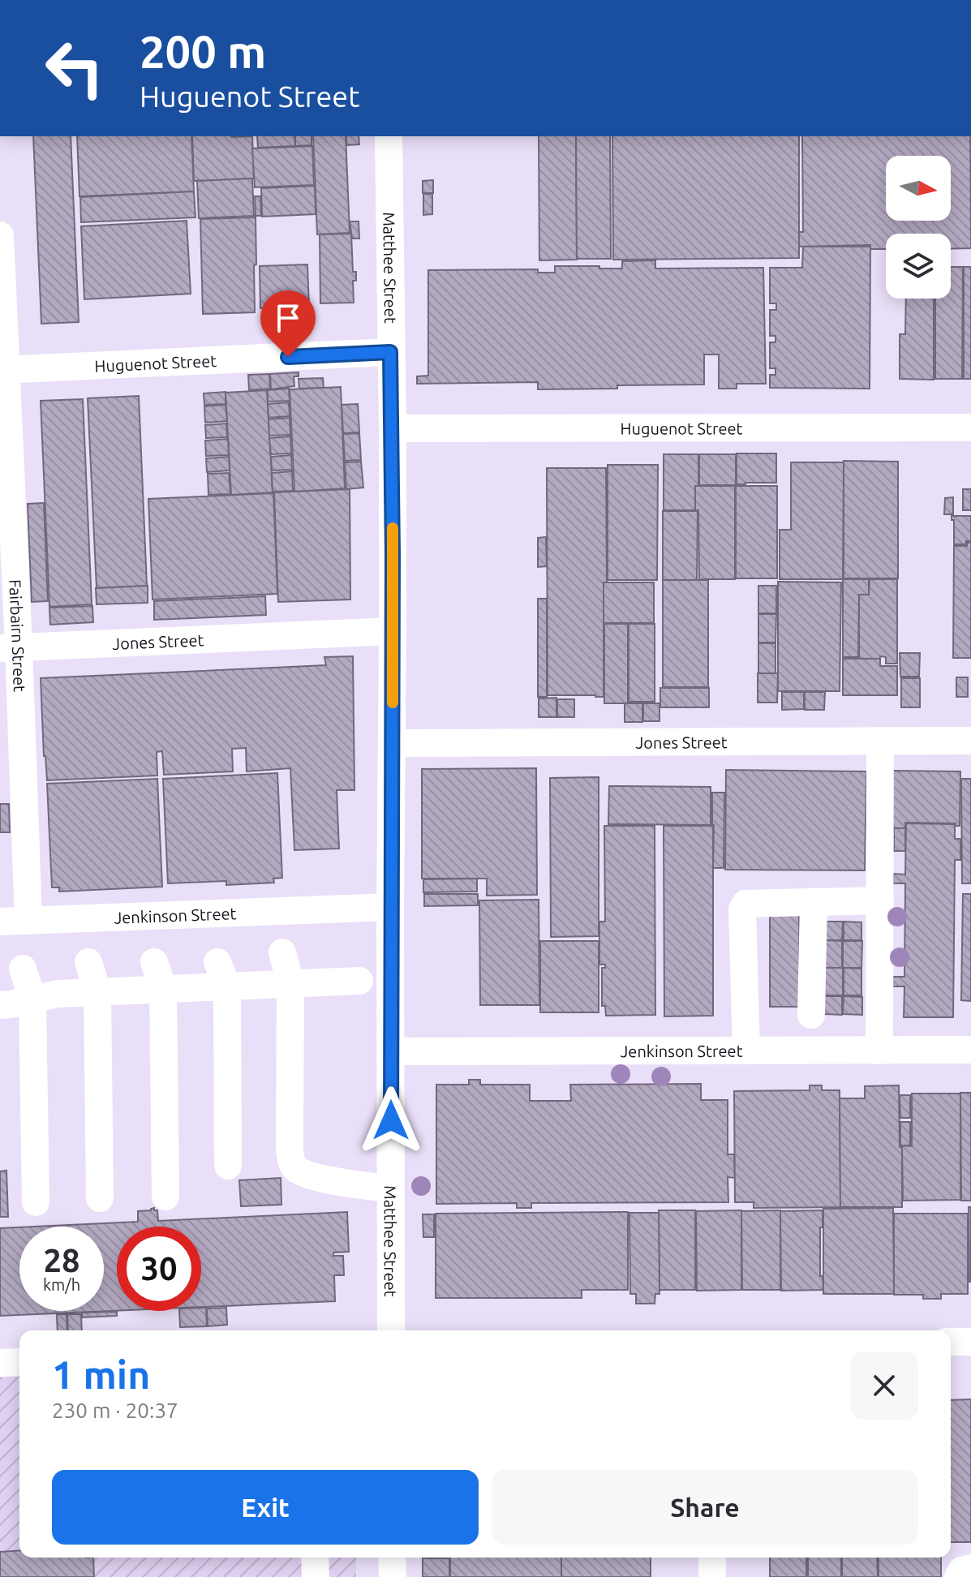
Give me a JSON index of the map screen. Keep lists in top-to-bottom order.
{
  "streets": {
    "street": [
      "Matthee Street",
      "Huguenot Street",
      "Fairbairn Street",
      "Jones Street",
      "Jenkinson Street"
    ]
  },
  "crossings": [
    ["Matthee Street", "Huguenot Street"],
    ["Matthee Street", "Jones Street"],
    ["Matthee Street", "Jenkinson Street"],
    ["Huguenot Street", "Fairbairn Street"],
    ["Fairbairn Street", "Jones Street"],
    ["Fairbairn Street", "Jenkinson Street"]
  ],
  "north": "right",
  "page": {
    "turn": ["200 m", "Huguenot Street"],
    "speed": "28 km/h",
    "limit": "30",
    "heading": ["1 min", "230 m · 20:37"],
    "buttons": ["Exit", "Share"]
  }
}
